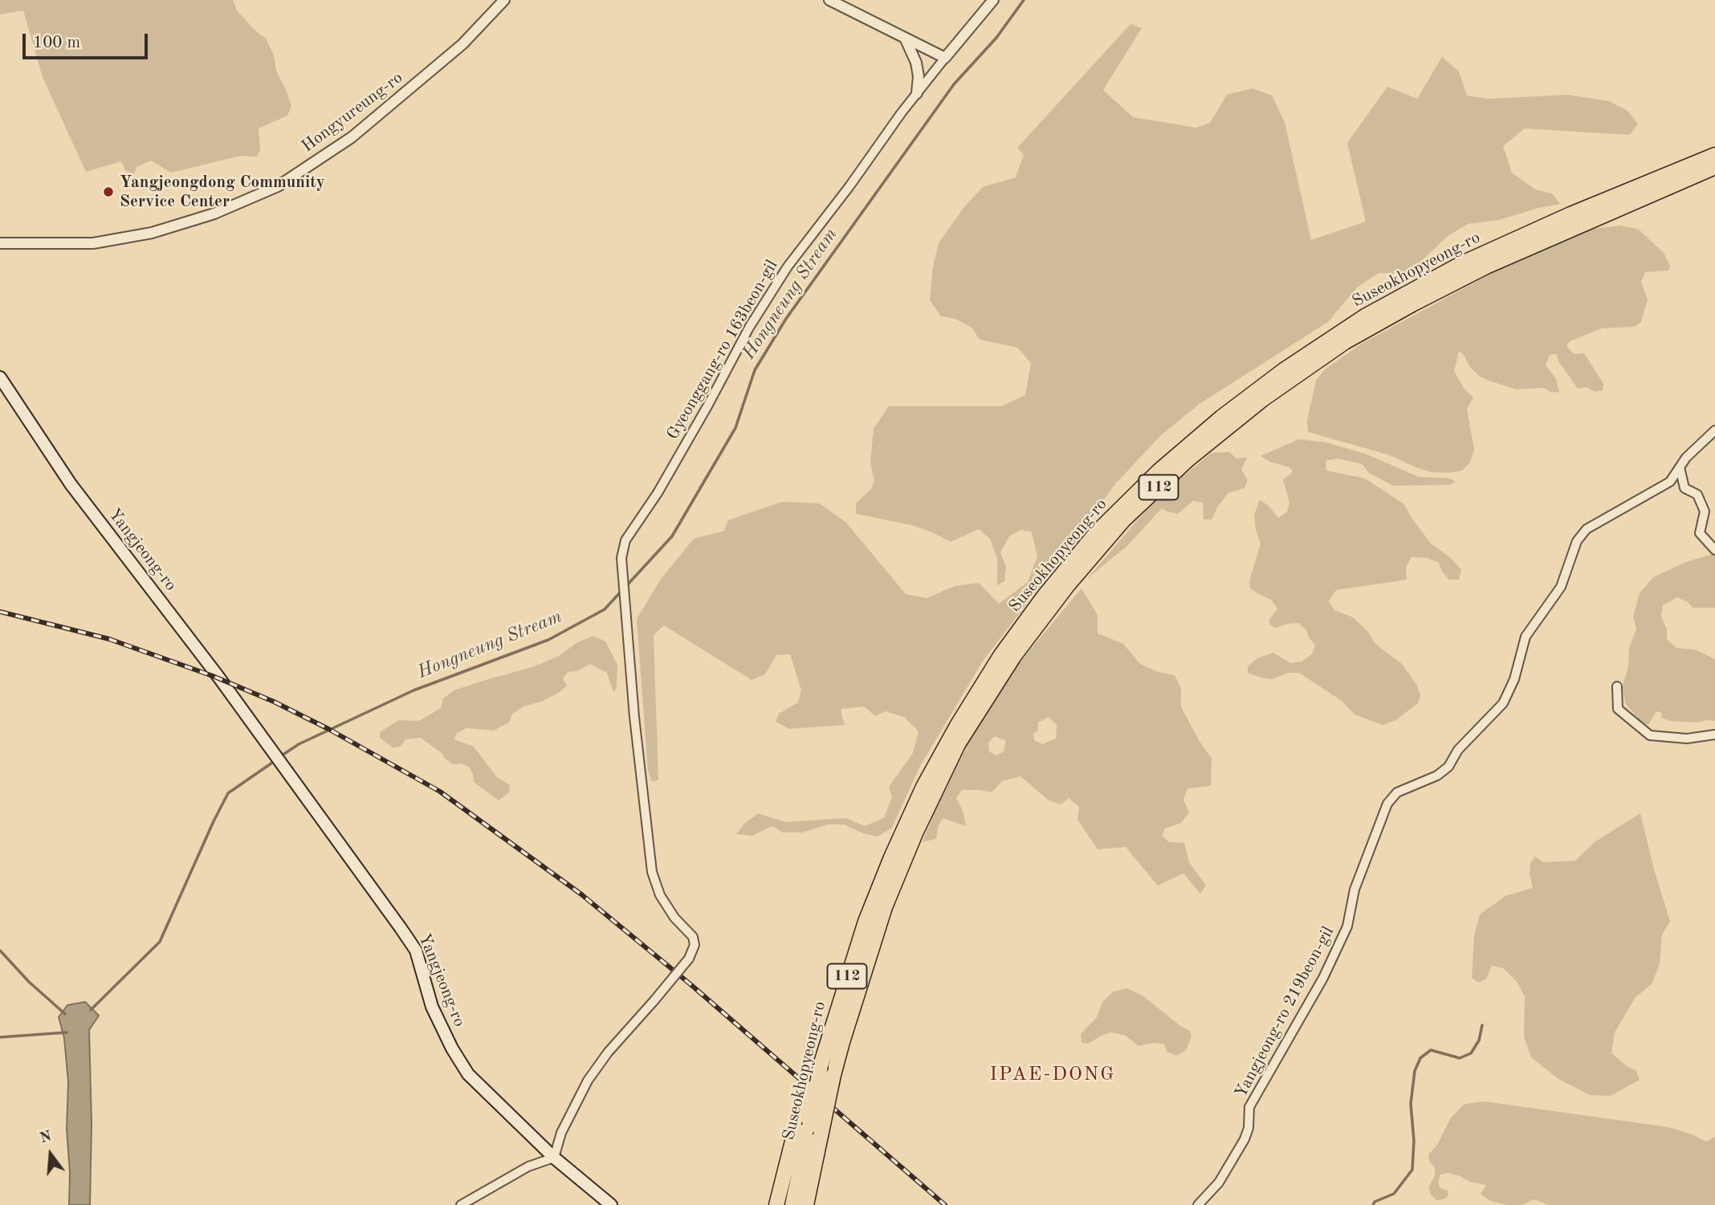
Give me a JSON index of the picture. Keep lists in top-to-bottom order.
{
  "streets": {
    "highway": ["Suseokhopyeong-ro", "112"],
    "main road": ["Yangjeong-ro"],
    "street": ["Hongyureung-ro", "Gyeonggang-ro 163beon-gil", "Yangjeong-ro 219beon-gil"]
  },
  "crossings": [
    ["Gyeonggang-ro 163beon-gil", "Yangjeong-ro"]
  ],
  "districts": ["IPAE-DONG"],
  "water": ["Hongneung Stream"],
  "places": ["Yangjeongdong Community Service Center"],
  "scale_bar": "100 m",
  "north": "top"
}
